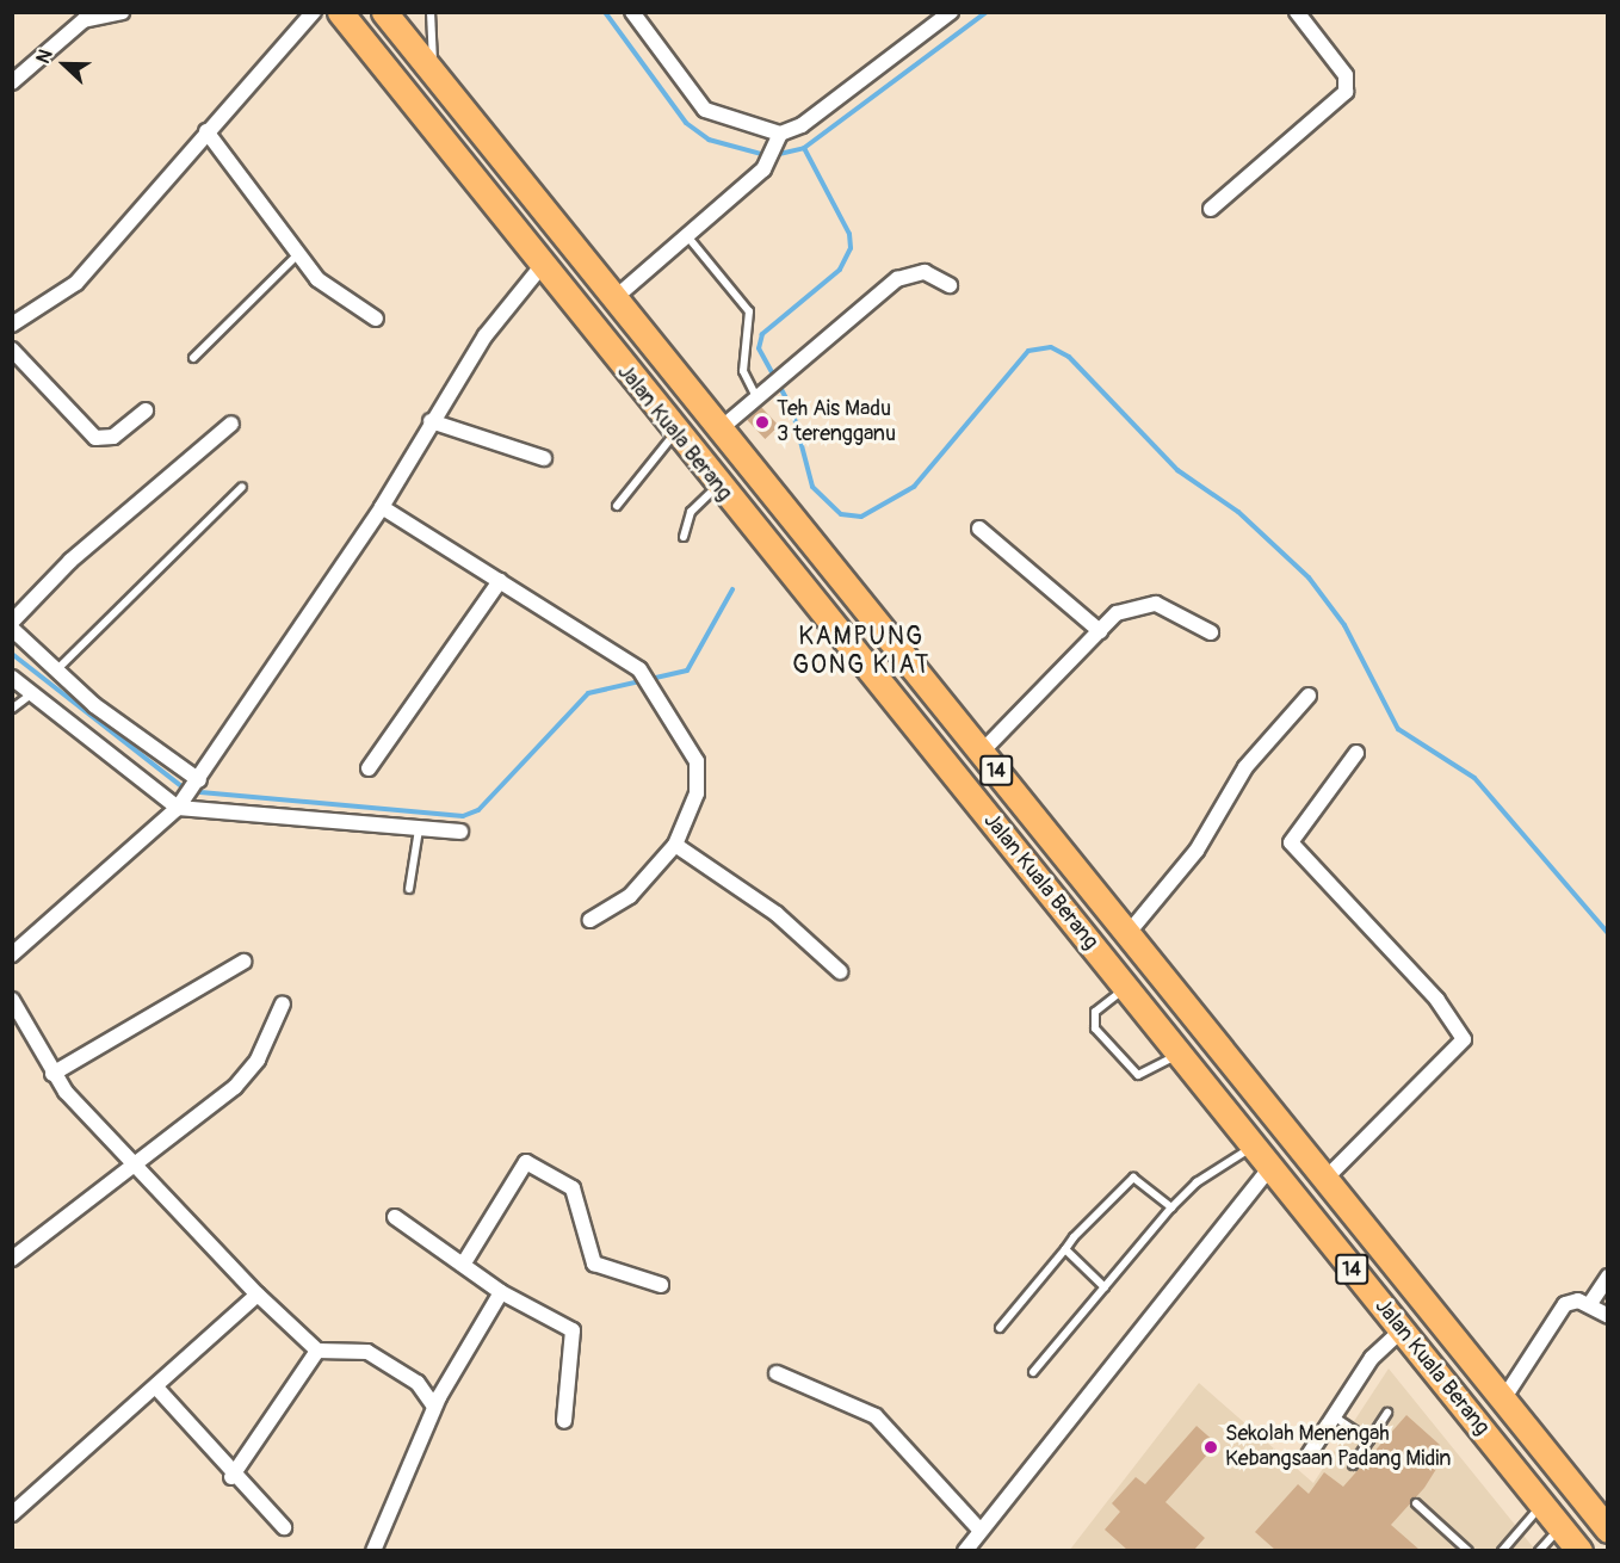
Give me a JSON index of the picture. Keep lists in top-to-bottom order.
{
  "streets": {
    "highway": ["Jalan Kuala Berang", "14"]
  },
  "districts": ["KAMPUNG GONG KIAT"],
  "places": ["Teh Ais Madu 3 terengganu", "Sekolah Menengah Kebangsaan Padang Midin"],
  "north": "left"
}
